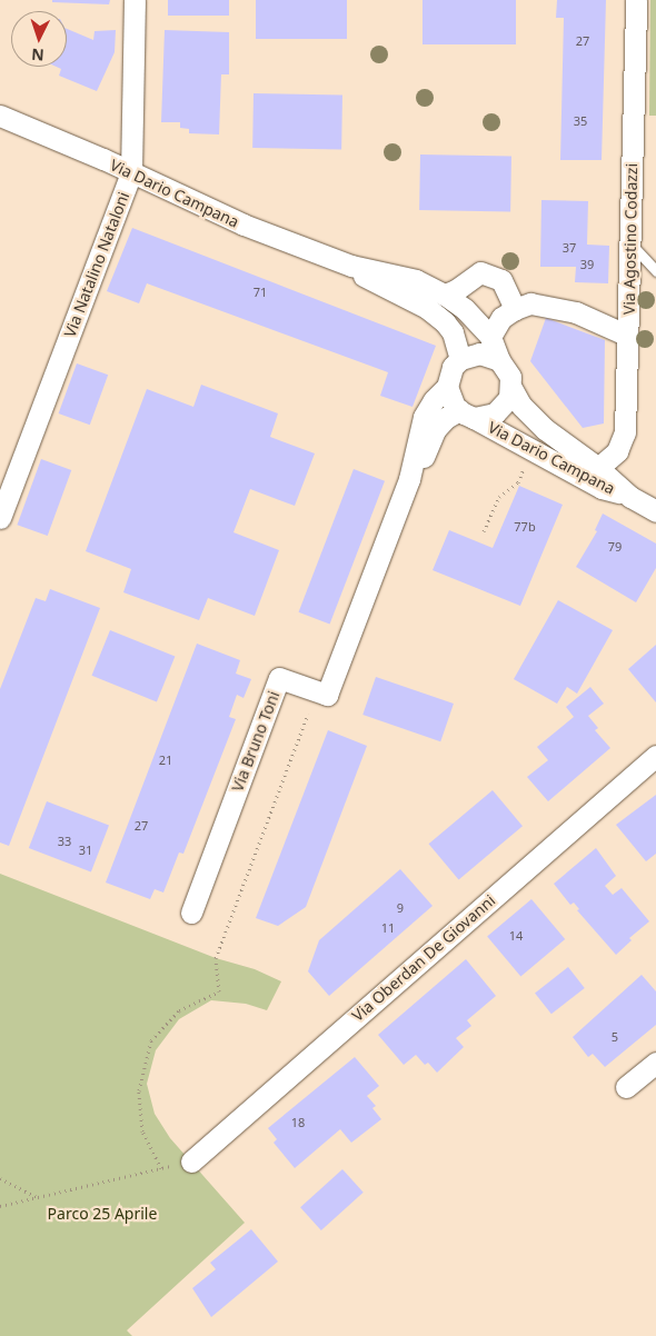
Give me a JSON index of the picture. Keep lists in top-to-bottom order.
{
  "streets": {
    "street": [
      "Via Dario Campana",
      "Via Agostino Codazzi",
      "Via Natalino Nataloni",
      "Via Bruno Toni",
      "Via Oberdan De Giovanni"
    ]
  },
  "crossings": [
    ["Via Dario Campana", "Via Agostino Codazzi"],
    ["Via Dario Campana", "Via Natalino Nataloni"]
  ],
  "parks": ["Parco 25 Aprile"],
  "house_numbers": [
    "27",
    "35",
    "37",
    "39",
    "71",
    "77b",
    "79",
    "21",
    "27",
    "33",
    "31",
    "9",
    "11",
    "14",
    "5",
    "18"
  ],
  "north": "bottom"
}
